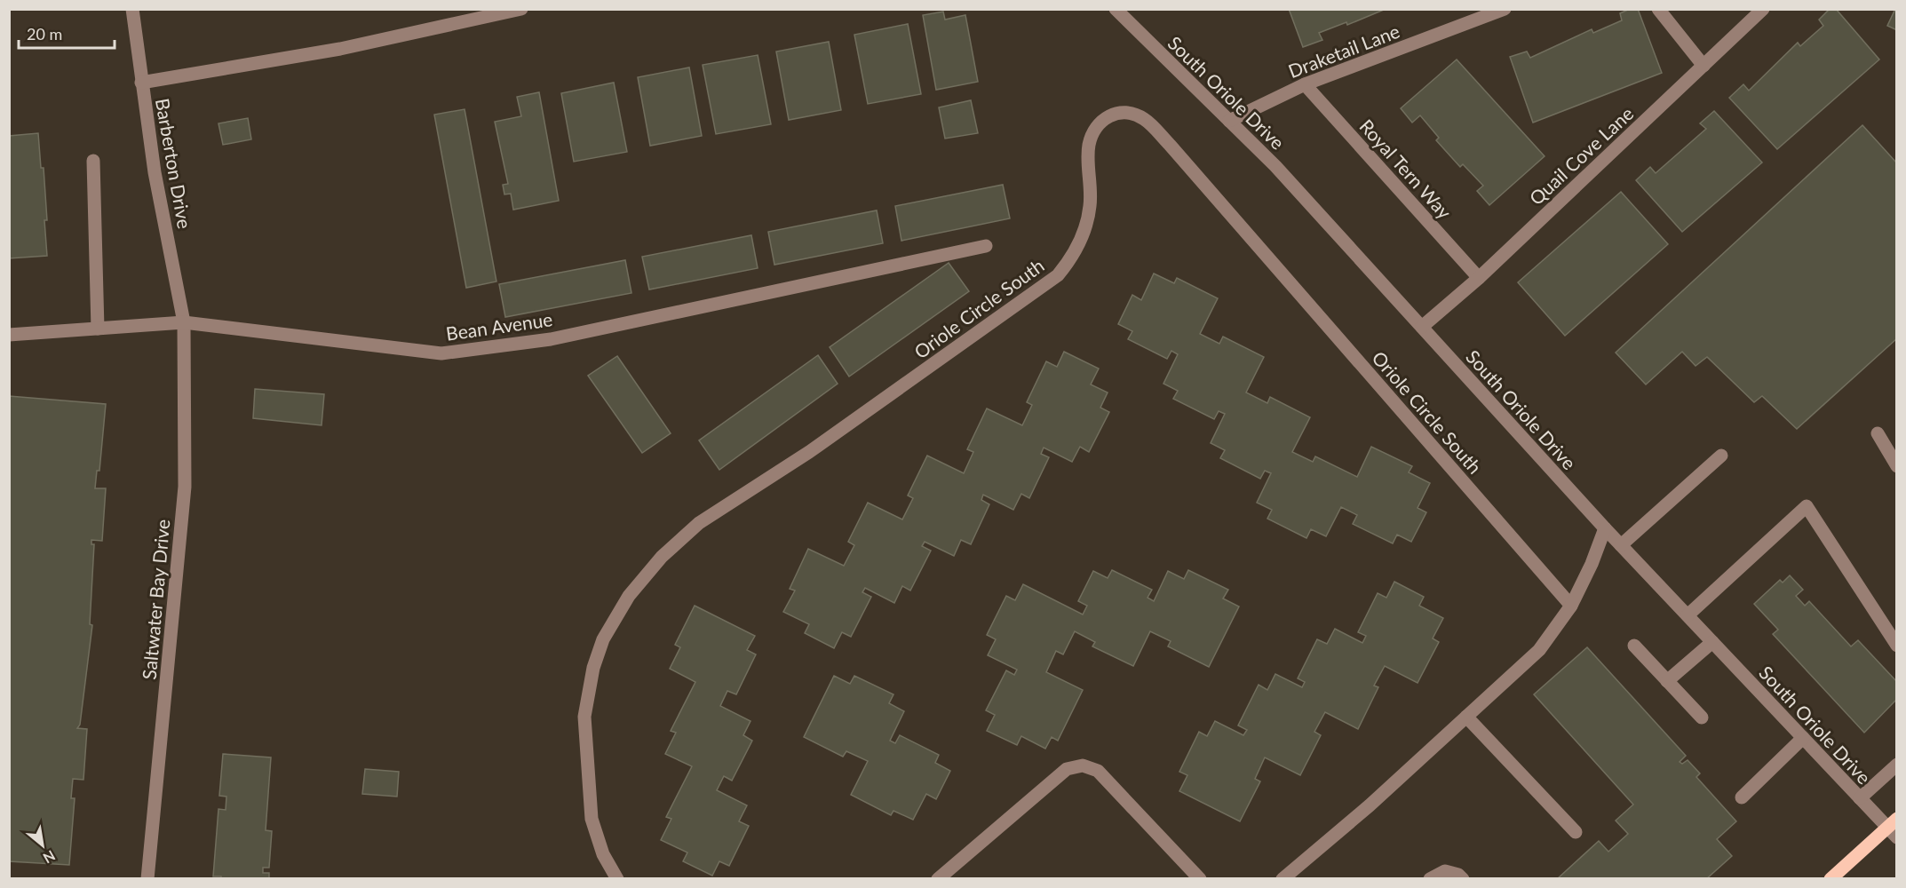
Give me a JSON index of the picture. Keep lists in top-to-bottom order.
{
  "streets": {
    "street": [
      "Draketail Lane",
      "South Oriole Drive",
      "Quail Cove Lane",
      "Barberton Drive",
      "Royal Tern Way",
      "Oriole Circle South",
      "Bean Avenue",
      "Saltwater Bay Drive"
    ]
  },
  "crossings": [
    ["Draketail Lane", "South Oriole Drive"],
    ["Draketail Lane", "Royal Tern Way"],
    ["South Oriole Drive", "Quail Cove Lane"],
    ["Quail Cove Lane", "Royal Tern Way"],
    ["Barberton Drive", "Bean Avenue"],
    ["Barberton Drive", "Saltwater Bay Drive"],
    ["Bean Avenue", "Saltwater Bay Drive"]
  ],
  "scale_bar": "20 m",
  "north": "bottom right"
}
